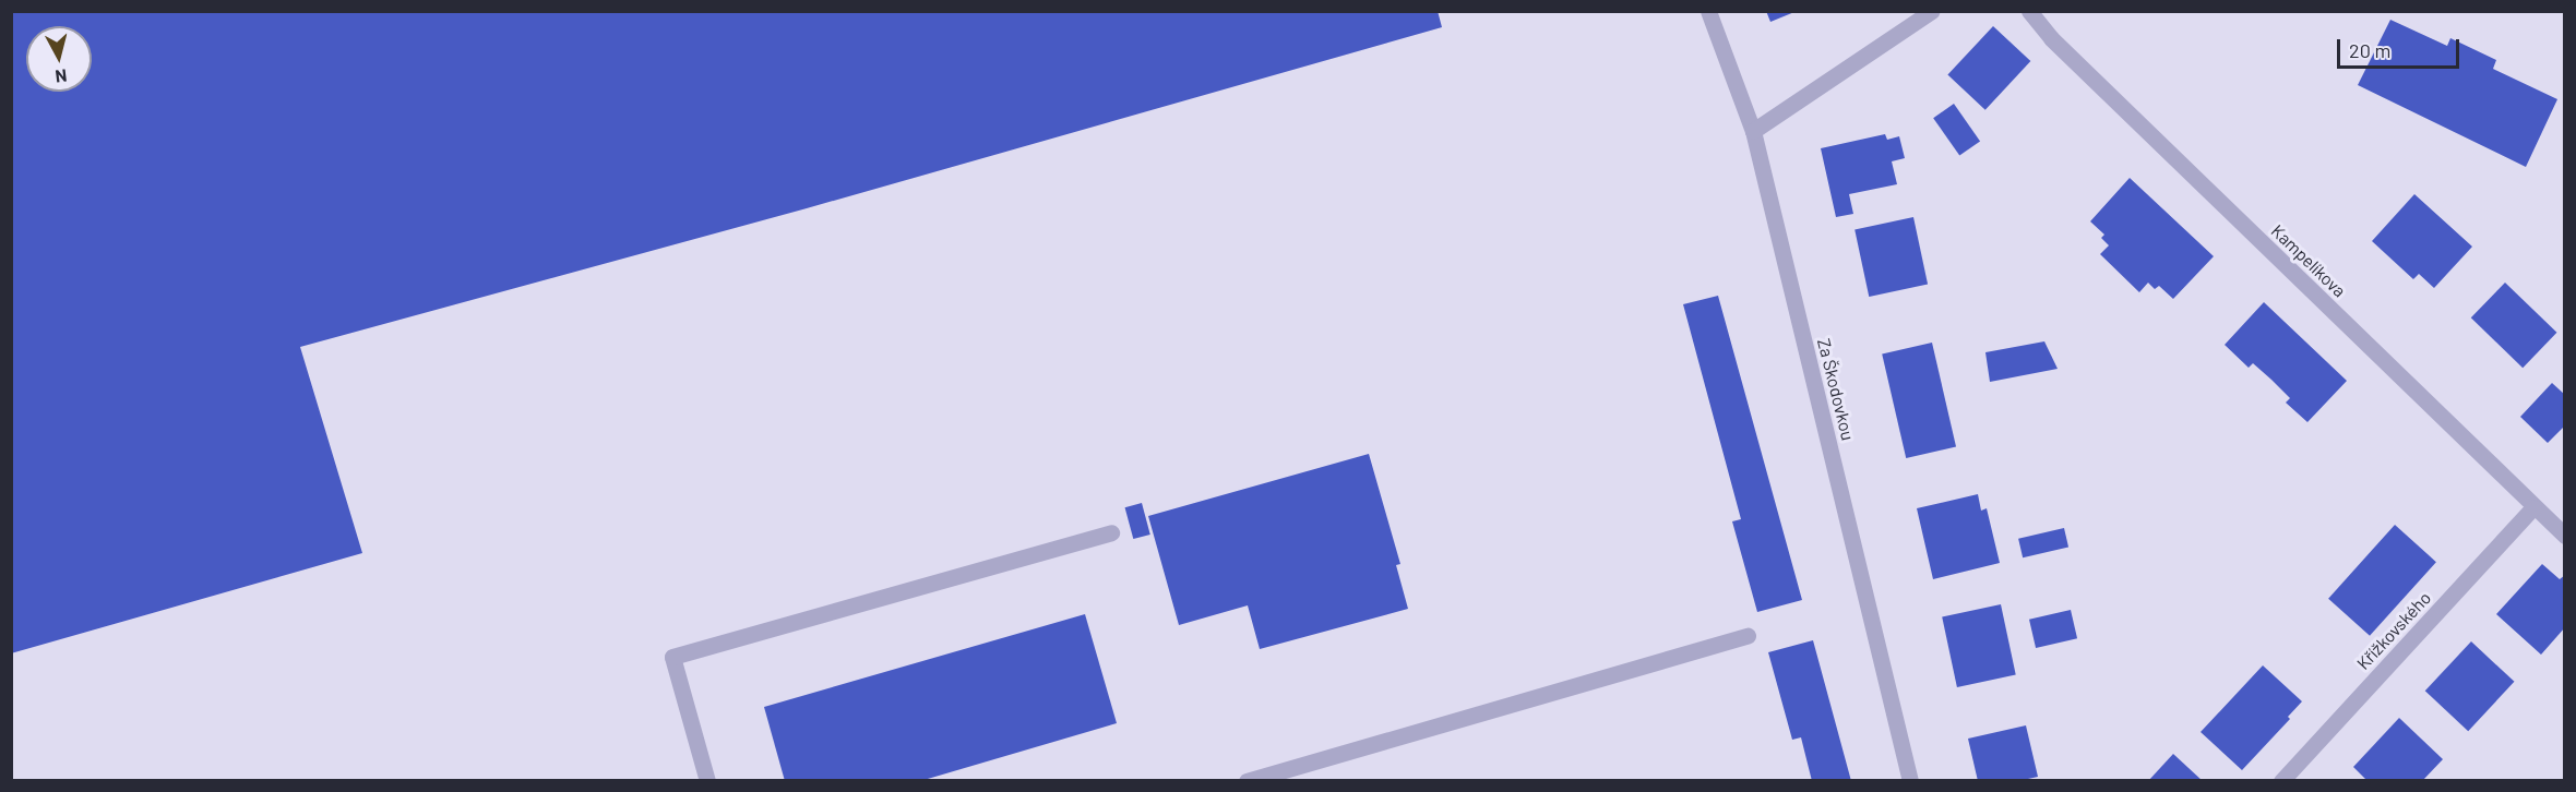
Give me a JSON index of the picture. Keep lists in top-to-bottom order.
{
  "streets": {
    "street": ["Kampelíkova", "Za Škodovkou", "Křížkovského"]
  },
  "crossings": [
    ["Kampelíkova", "Křížkovského"]
  ],
  "scale_bar": "20 m",
  "north": "bottom"
}
